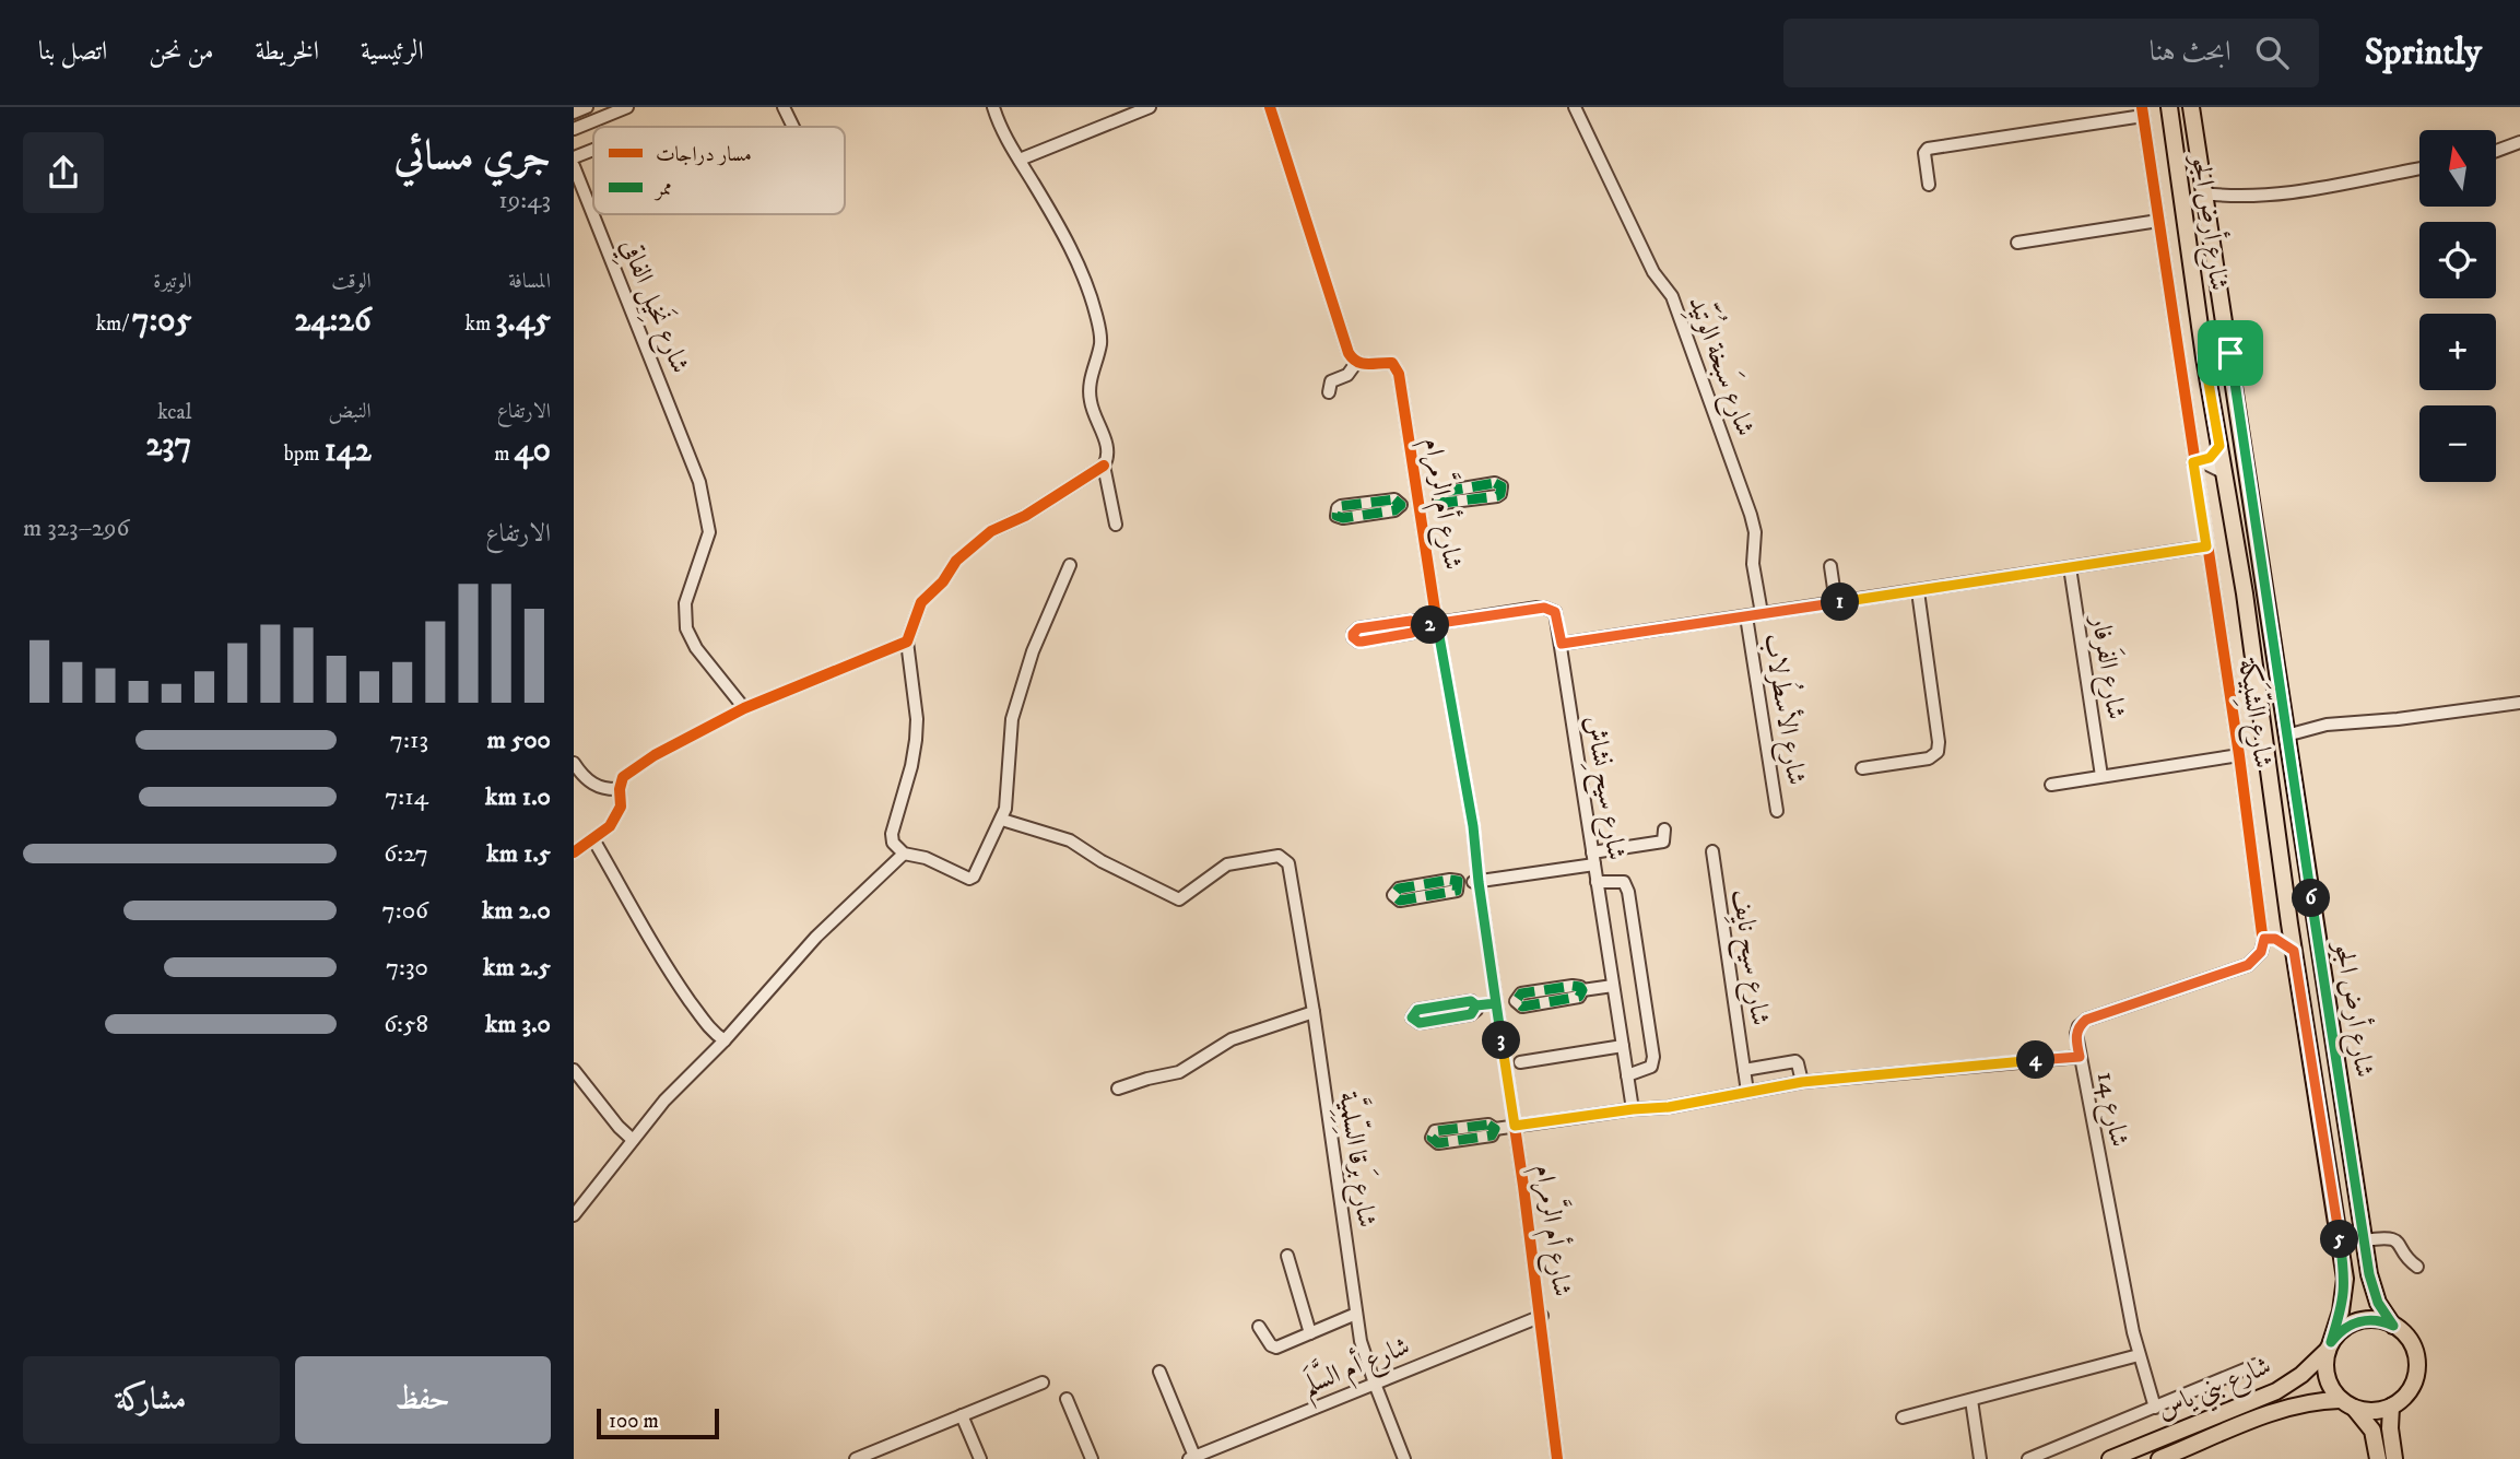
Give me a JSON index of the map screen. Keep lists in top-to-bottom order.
{
  "streets": {
    "main road": ["شارع أرض الجو", "شارع بني ياس"],
    "street": [
      "شارع نَخِيل الفاقِي",
      "شارع سَبخة الوُتَيِّد",
      "شارع أم الرَّمرام",
      "شارع الفَرفار",
      "شارع الأسطُرلاب",
      "شارع الشِّبَيكة",
      "شارع سيح نِشاش",
      "شارع سيح نايِف",
      "شارع 14",
      "شارع بَرقا السِّلِمِيَّة",
      "شارع أم السَّلَم"
    ]
  },
  "crossings": [
    ["شارع أرض الجو", "شارع بني ياس"],
    ["شارع أم الرَّمرام", "شارع سيح نِشاش"],
    ["شارع أم الرَّمرام", "شارع أم السَّلَم"],
    ["شارع الشِّبَيكة", "شارع 14"],
    ["شارع بَرقا السِّلِمِيَّة", "شارع أم السَّلَم"]
  ],
  "legend": ["مسار دراجات", "ممر"],
  "scale_bar": "100 m",
  "north": "top",
  "page": {
    "header": "Sprintly",
    "search": "ابحث هنا",
    "nav": [
      "الرئيسية",
      "الخريطة",
      "من نحن",
      "اتصل بنا"
    ],
    "heading": ["جري مسائي", "19:43"],
    "map_buttons": ["+", "−"],
    "stats": [
      ["المسافة", "3.45 km"],
      ["الوقت", "24:26"],
      ["الوتيرة", "7:05 /km"],
      ["الارتفاع", "40 m"],
      ["النبض", "142 bpm"],
      ["kcal", "237"]
    ],
    "chart": ["الارتفاع", "296–323 m"],
    "pins": [
      "1",
      "2",
      "6",
      "3",
      "4",
      "5"
    ],
    "list": [
      {
        "name": "500 m",
        "note": "7:13"
      },
      {
        "name": "1.0 km",
        "note": "7:14"
      },
      {
        "name": "1.5 km",
        "note": "6:27"
      },
      {
        "name": "2.0 km",
        "note": "7:06"
      },
      {
        "name": "2.5 km",
        "note": "7:30"
      },
      {
        "name": "3.0 km",
        "note": "6:58"
      }
    ],
    "buttons": ["حفظ", "مشاركة"],
    "scale": "100 m"
  }
}
